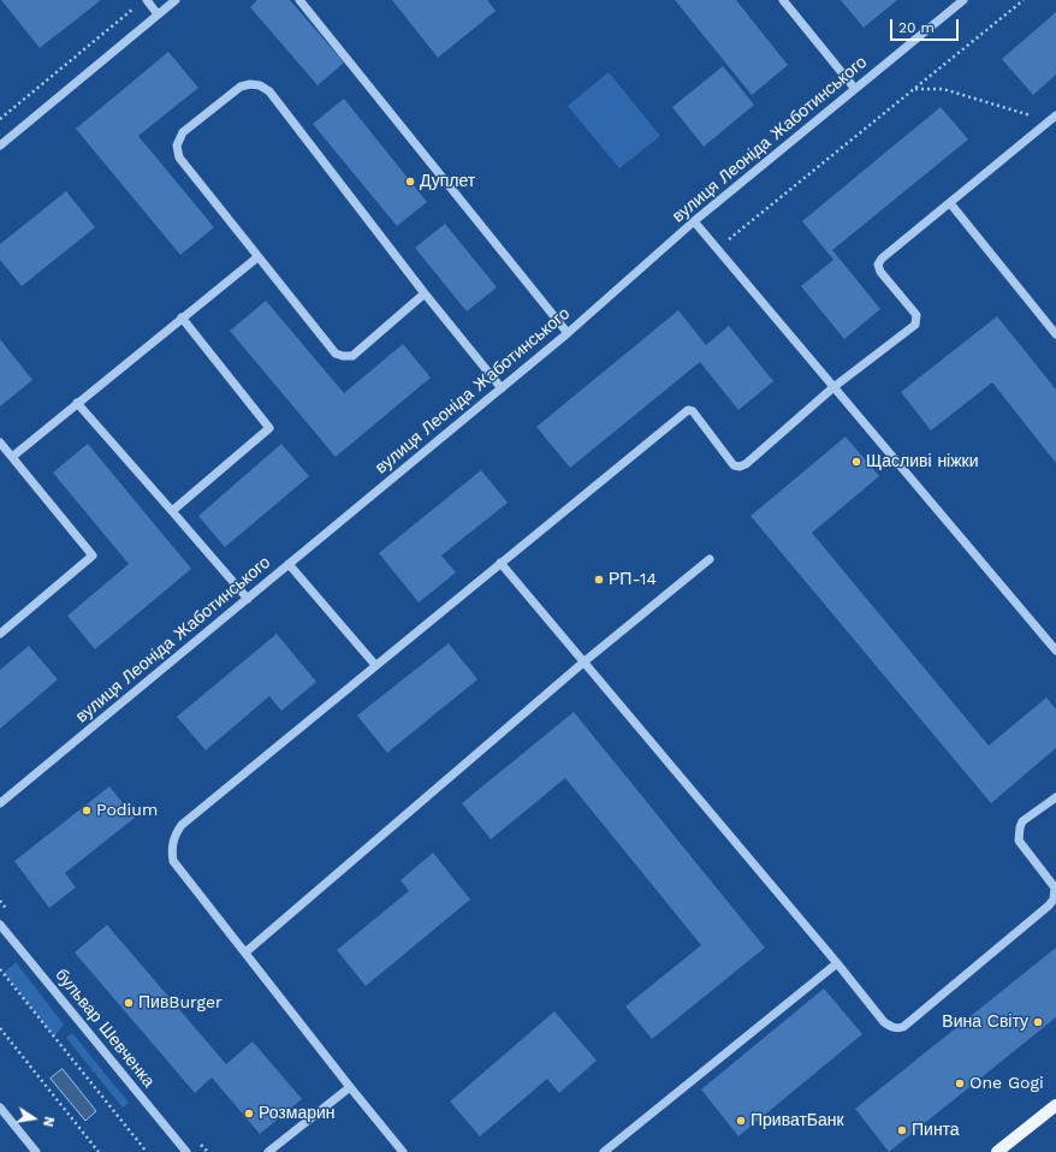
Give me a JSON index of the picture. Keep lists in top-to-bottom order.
{
  "streets": {
    "street": ["вулиця Леоніда Жаботинського", "бульвар Шевченка"]
  },
  "places": [
    "Дуплет",
    "Щасливі ніжки",
    "РП-14",
    "Podium",
    "ПивBurger",
    "Вина Світу",
    "One Gogi",
    "Розмарин",
    "ПриватБанк",
    "Пинта"
  ],
  "scale_bar": "20 m",
  "north": "right"
}
